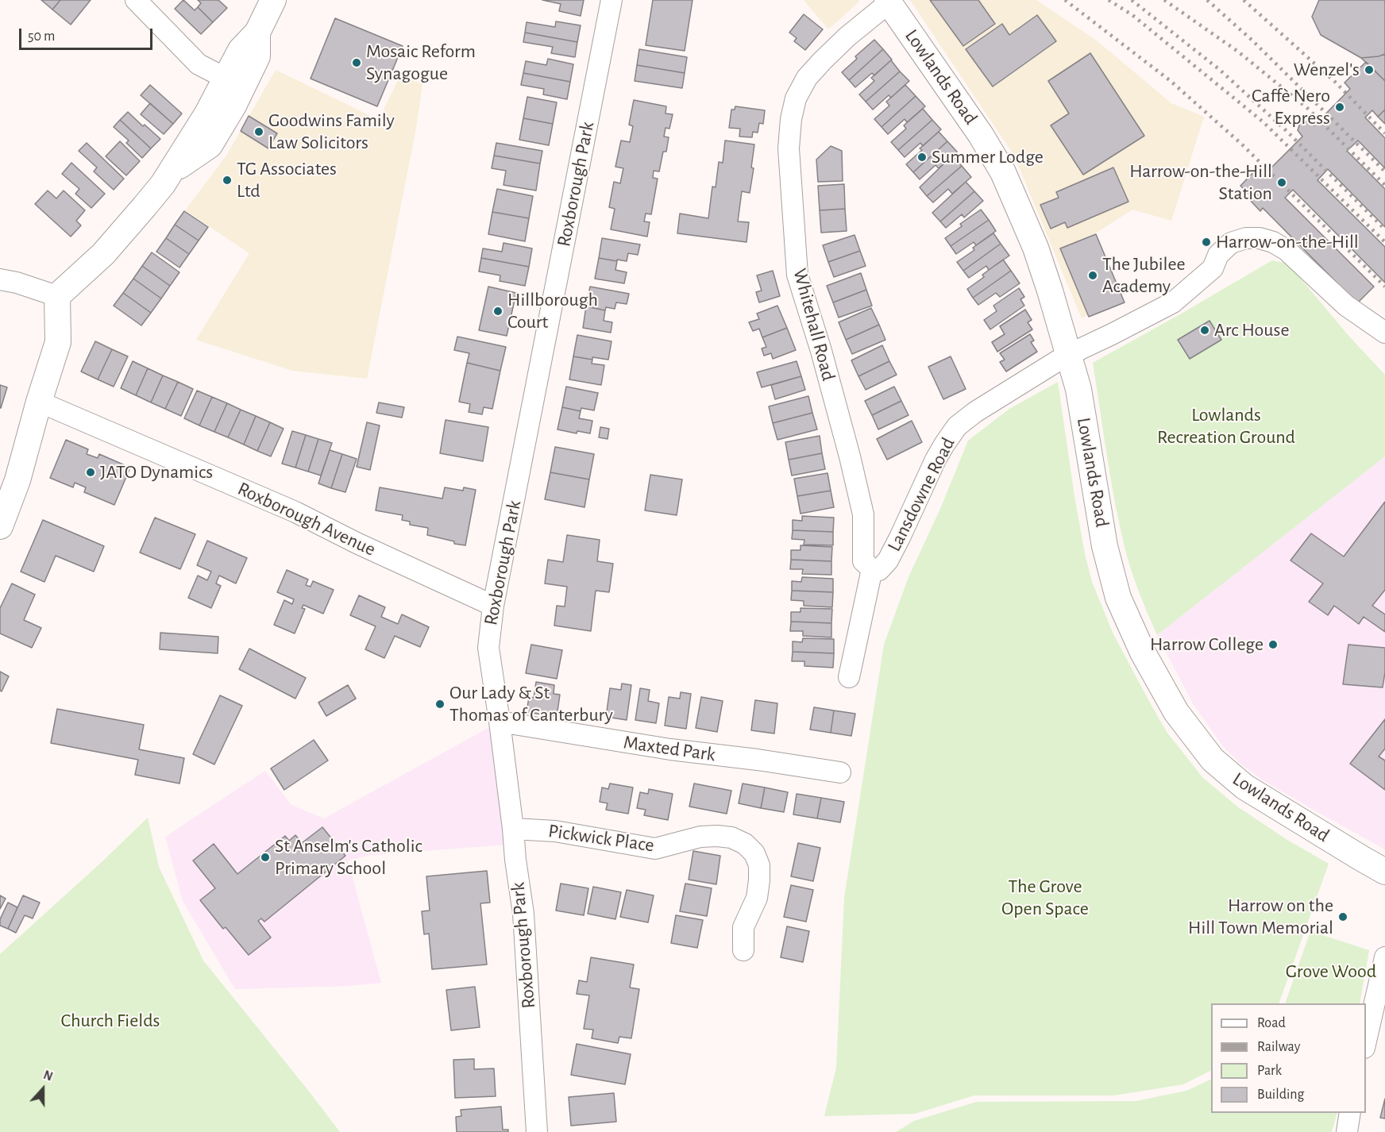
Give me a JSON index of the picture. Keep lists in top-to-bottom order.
{
  "streets": {
    "main road": ["Lowlands Road"],
    "street": [
      "Roxborough Park",
      "Whitehall Road",
      "Lansdowne Road",
      "Roxborough Avenue",
      "Maxted Park",
      "Pickwick Place"
    ]
  },
  "crossings": [
    ["Lowlands Road", "Whitehall Road"],
    ["Lowlands Road", "Lansdowne Road"],
    ["Roxborough Park", "Roxborough Avenue"],
    ["Roxborough Park", "Maxted Park"],
    ["Roxborough Park", "Pickwick Place"],
    ["Whitehall Road", "Lansdowne Road"]
  ],
  "parks": [
    "Lowlands Recreation Ground",
    "The Grove Open Space",
    "Grove Wood",
    "Church Fields"
  ],
  "places": [
    "Mosaic Reform Synagogue",
    "Wenzel's",
    "Caffè Nero Express",
    "Goodwins Family Law Solicitors",
    "Summer Lodge",
    "TG Associates Ltd",
    "Harrow-on-the-Hill Station",
    "Harrow-on-the-Hill",
    "The Jubilee Academy",
    "Hillborough Court",
    "Arc House",
    "JATO Dynamics",
    "Harrow College",
    "Our Lady & St Thomas of Canterbury",
    "St Anselm's Catholic Primary School",
    "Harrow on the Hill Town Memorial"
  ],
  "legend": [
    "Road",
    "Railway",
    "Park",
    "Building"
  ],
  "scale_bar": "50 m",
  "north": "top"
}
